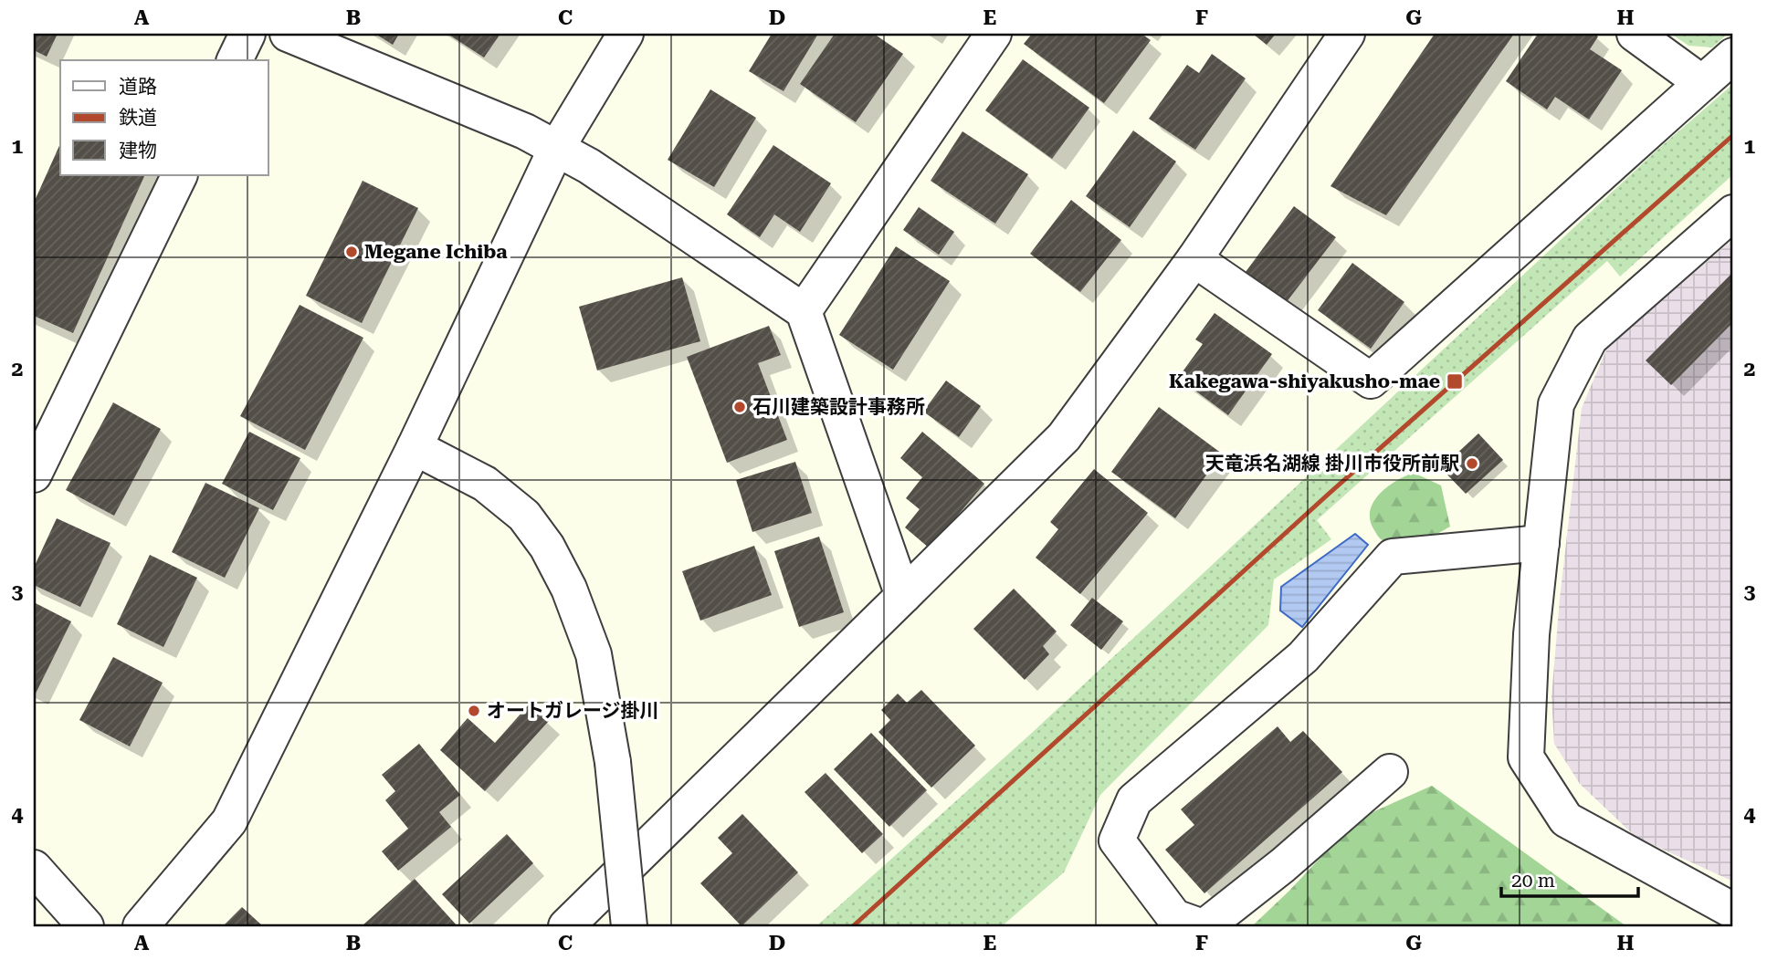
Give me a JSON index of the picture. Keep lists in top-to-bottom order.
{
  "places": {
    "other": [
      "Megane Ichiba",
      "石川建築設計事務所",
      "天竜浜名湖線 掛川市役所前駅",
      "オートガレージ掛川"
    ],
    "transit": ["Kakegawa-shiyakusho-mae"]
  },
  "legend": ["道路", "鉄道", "建物"],
  "scale_bar": "20 m",
  "grid": {
    "columns": [
      "A",
      "B",
      "C",
      "D",
      "E",
      "F",
      "G",
      "H"
    ],
    "rows": [
      "1",
      "2",
      "3",
      "4"
    ]
  }
}
